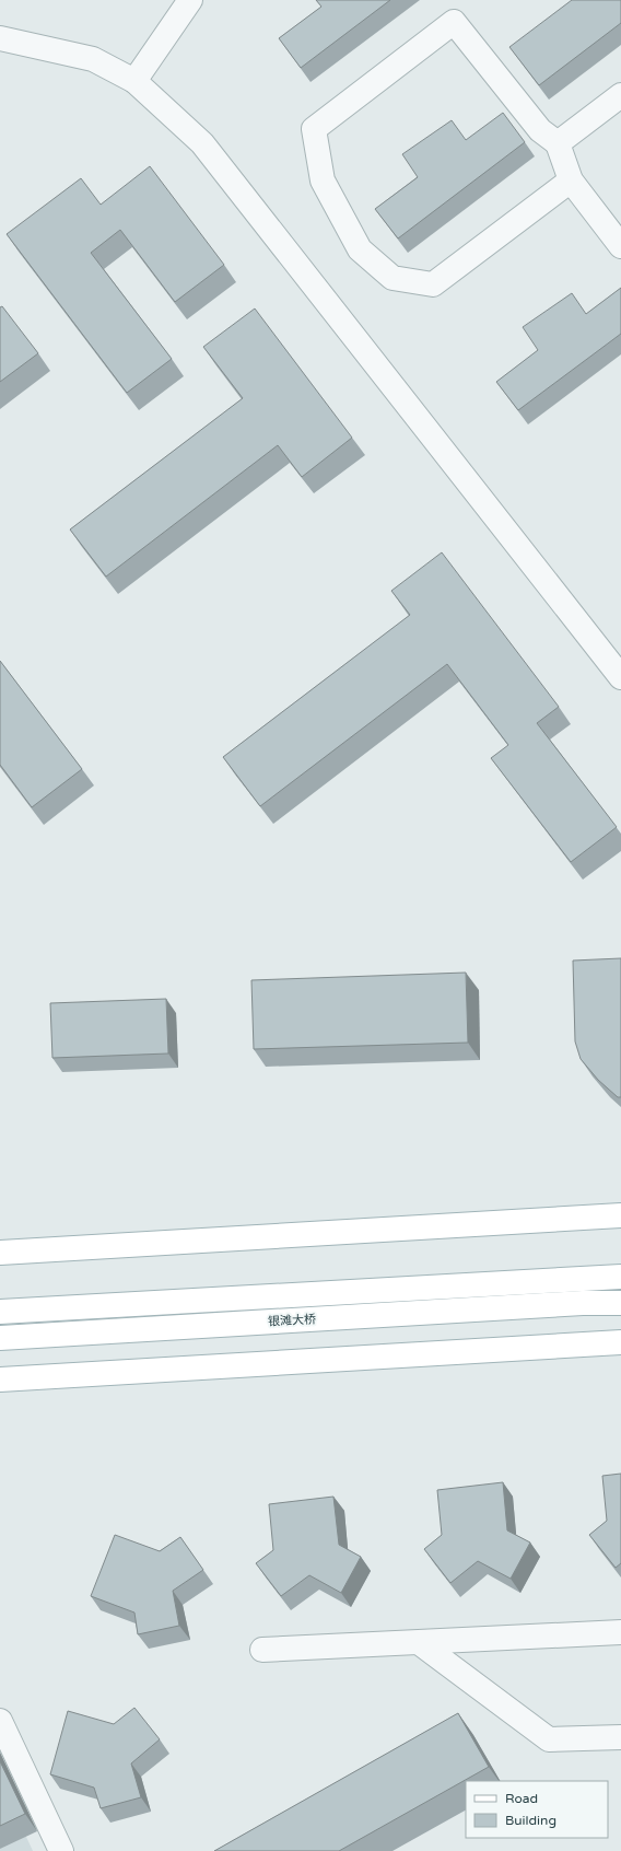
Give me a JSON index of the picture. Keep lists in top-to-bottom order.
{
  "streets": {
    "main road": ["银滩大桥"]
  },
  "legend": ["Road", "Building"]
}
